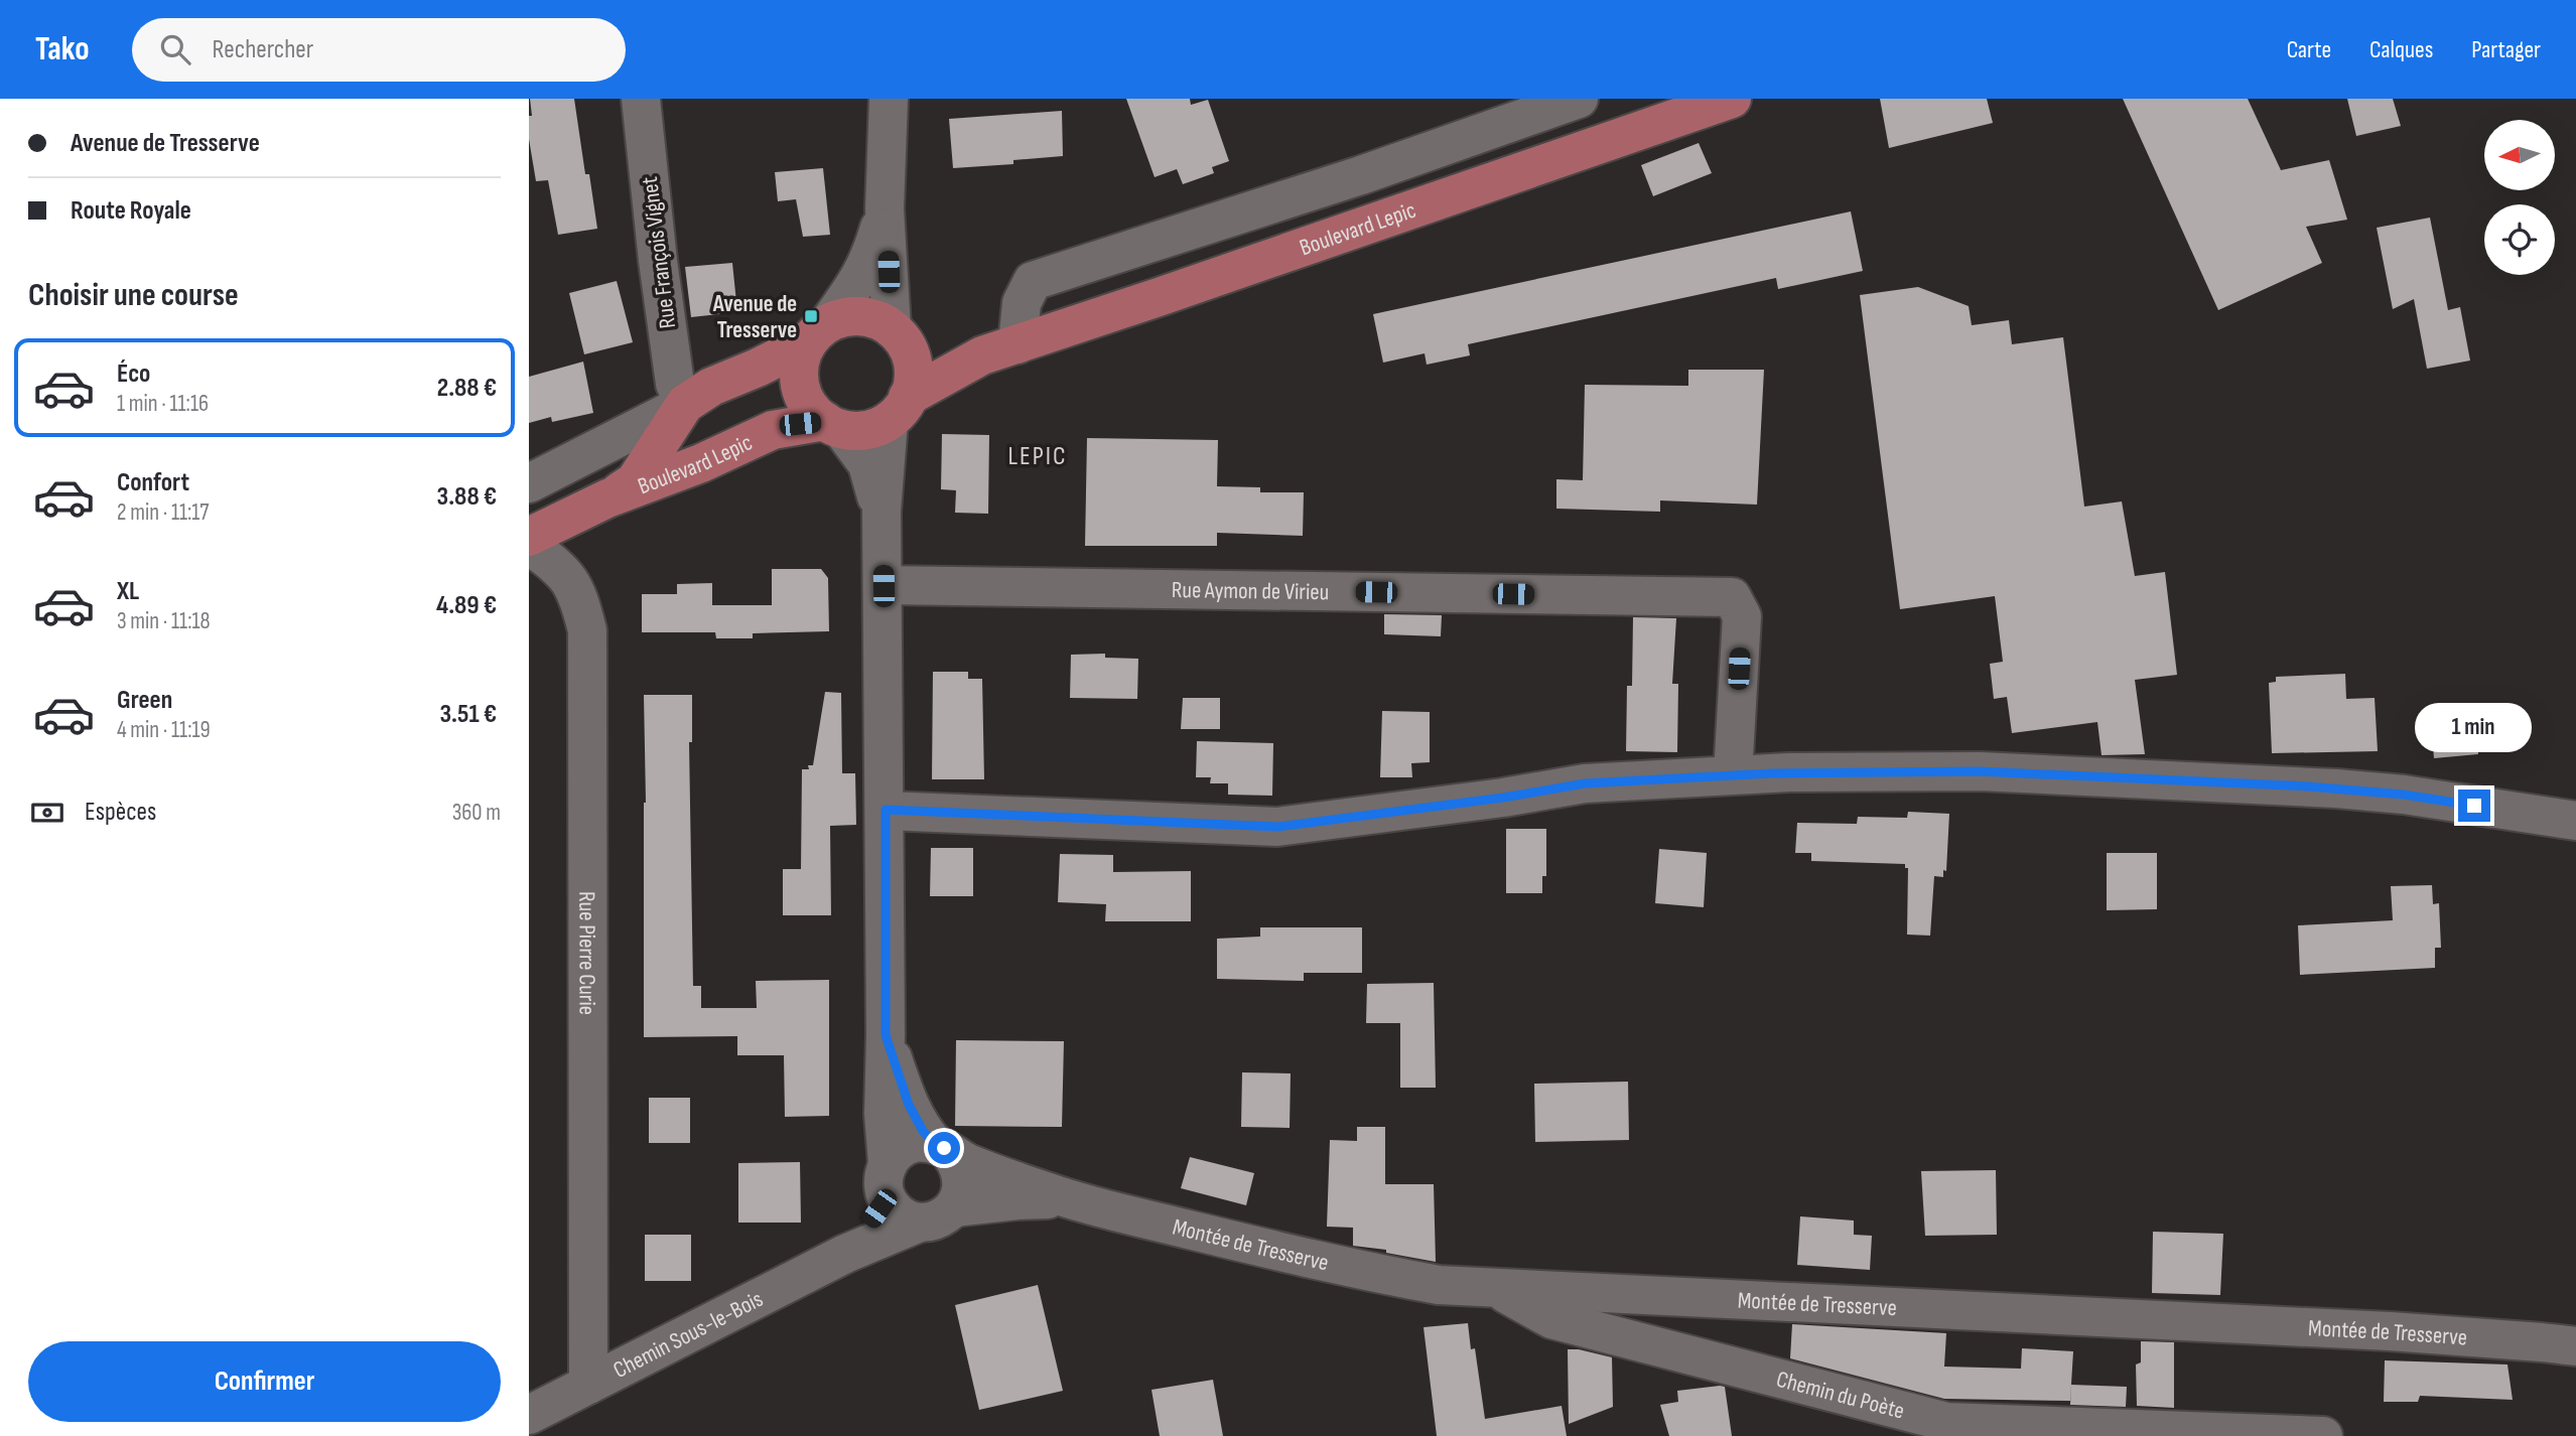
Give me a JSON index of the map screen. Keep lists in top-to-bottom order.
{
  "streets": {
    "main road": ["Boulevard Lepic"],
    "street": [
      "Rue François Vignet",
      "Rue Aymon de Virieu",
      "Rue Pierre Curie",
      "Montée de Tresserve",
      "Chemin Sous-le-Bois",
      "Chemin du Poète"
    ]
  },
  "crossings": [
    ["Boulevard Lepic", "Rue François Vignet"],
    ["Rue Pierre Curie", "Chemin Sous-le-Bois"],
    ["Montée de Tresserve", "Chemin du Poète"]
  ],
  "districts": ["LEPIC"],
  "places": {
    "transit": ["Avenue de Tresserve"]
  },
  "north": "left",
  "page": {
    "header": "Tako",
    "search": "Rechercher",
    "nav": ["Carte", "Calques", "Partager"],
    "banner": ["Avenue de Tresserve", "Route Royale"],
    "heading": "Choisir une course",
    "list": [
      {
        "name": "Éco",
        "note": "1 min · 11:16",
        "value": "2.88 €"
      },
      {
        "name": "Confort",
        "note": "2 min · 11:17",
        "value": "3.88 €"
      },
      {
        "name": "XL",
        "note": "3 min · 11:18",
        "value": "4.89 €"
      },
      {
        "name": "Green",
        "note": "4 min · 11:19",
        "value": "3.51 €"
      }
    ],
    "bubble": "1 min",
    "pay": ["Espèces", "360 m"],
    "buttons": "Confirmer"
  }
}
